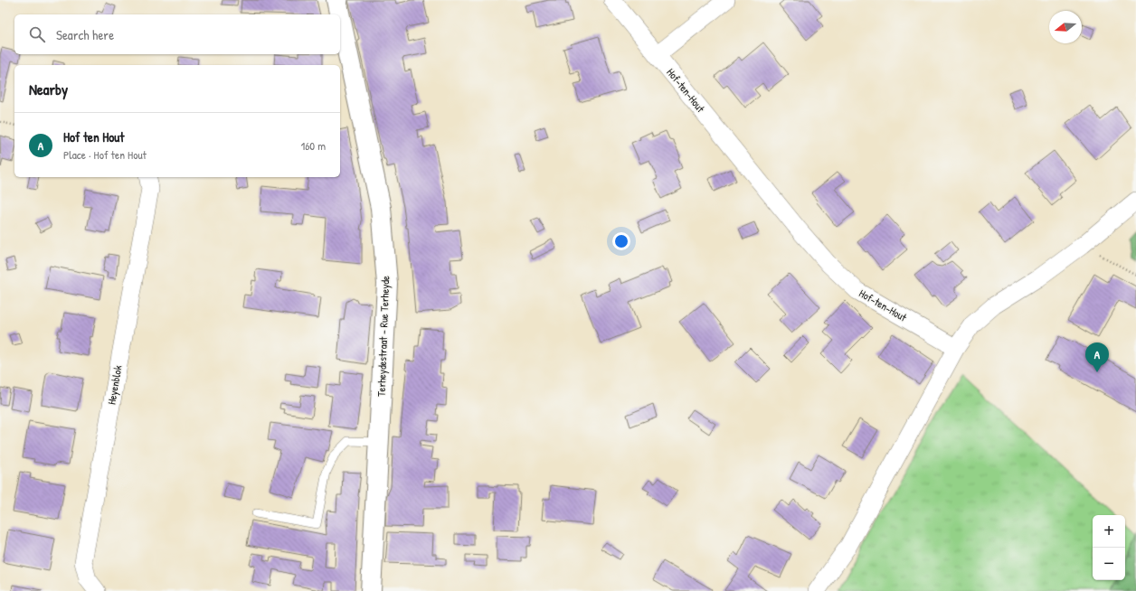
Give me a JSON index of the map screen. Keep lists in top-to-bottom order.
{
  "streets": {
    "street": ["Hof-ten-Hout", "Terheydestraat - Rue Terheyde", "Heyenblok"]
  },
  "north": "left",
  "page": {
    "search": "Search here",
    "heading": "Nearby",
    "list": [
      {
        "mark": "A",
        "name": "Hof ten Hout",
        "note": "Place · Hof ten Hout",
        "value": "160 m"
      }
    ],
    "pins": "A",
    "map_buttons": ["+", "−"]
  }
}
